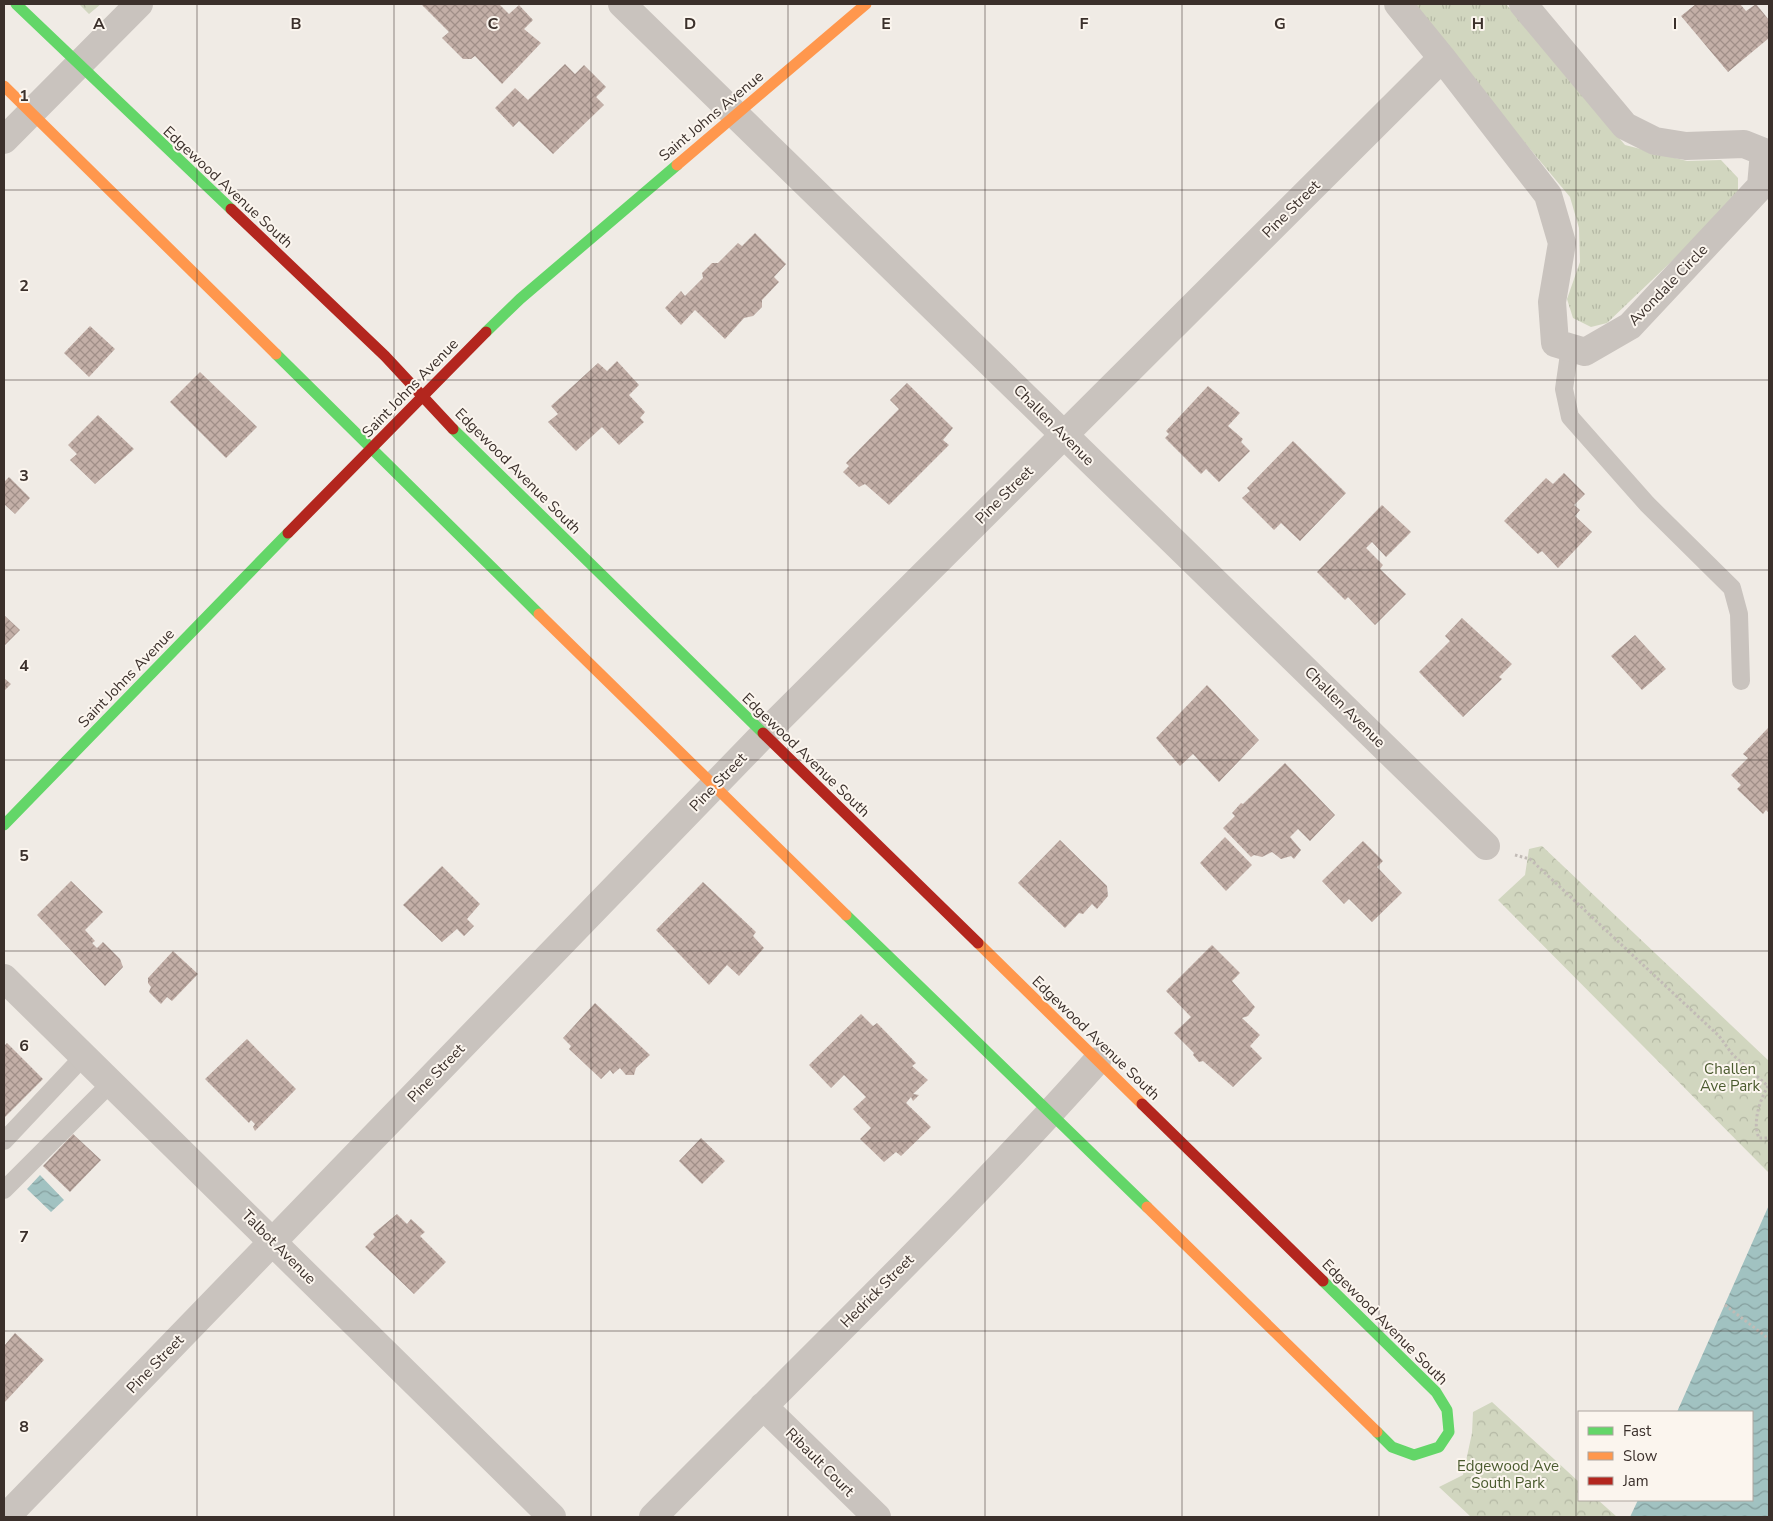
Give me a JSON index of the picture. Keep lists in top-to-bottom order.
{
  "streets": {
    "street": [
      "Saint Johns Avenue",
      "Edgewood Avenue South",
      "Pine Street",
      "Avondale Circle",
      "Challen Avenue",
      "Talbot Avenue",
      "Hedrick Street",
      "Ribault Court"
    ]
  },
  "crossings": [
    ["Saint Johns Avenue", "Edgewood Avenue South"],
    ["Saint Johns Avenue", "Challen Avenue"],
    ["Edgewood Avenue South", "Pine Street"],
    ["Edgewood Avenue South", "Hedrick Street"],
    ["Pine Street", "Challen Avenue"],
    ["Pine Street", "Talbot Avenue"],
    ["Hedrick Street", "Ribault Court"]
  ],
  "parks": ["Challen Ave Park", "Edgewood Ave South Park"],
  "legend": ["Fast", "Slow", "Jam"],
  "grid": {
    "columns": [
      "A",
      "B",
      "C",
      "D",
      "E",
      "F",
      "G",
      "H",
      "I"
    ],
    "rows": [
      "1",
      "2",
      "3",
      "4",
      "5",
      "6",
      "7",
      "8"
    ]
  }
}
